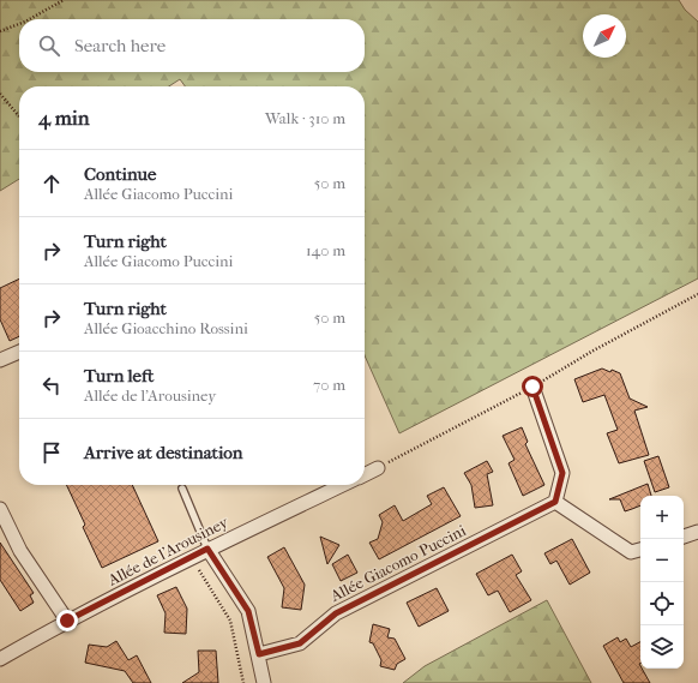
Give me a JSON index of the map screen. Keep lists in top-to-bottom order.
{
  "streets": {
    "street": ["Allée de l'Arousiney", "Allée Giacomo Puccini"]
  },
  "north": "top right",
  "page": {
    "search": "Search here",
    "heading": ["4 min", "Walk · 310 m"],
    "list": [
      ["Continue", "Allée Giacomo Puccini", "50 m"],
      ["Turn right", "Allée Giacomo Puccini", "140 m"],
      ["Turn right", "Allée Gioacchino Rossini", "50 m"],
      ["Turn left", "Allée de l'Arousiney", "70 m"],
      "Arrive at destination"
    ],
    "map_buttons": ["+", "−"]
  }
}
